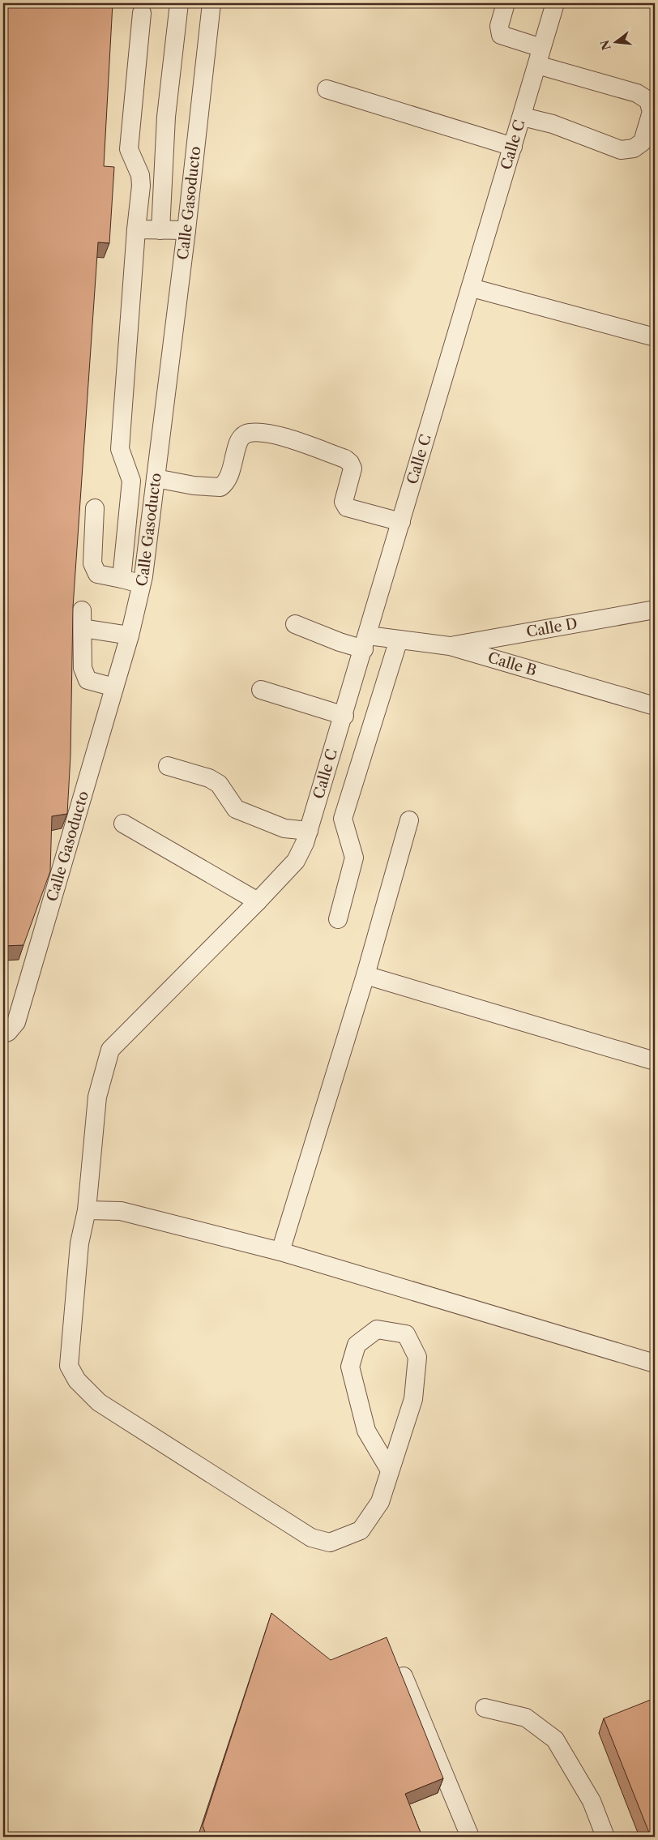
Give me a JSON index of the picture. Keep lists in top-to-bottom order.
{
  "streets": {
    "street": [
      "Calle C",
      "Calle Gasoducto",
      "Calle D",
      "Calle B"
    ]
  },
  "crossings": [
    ["Calle C", "Calle B"],
    ["Calle D", "Calle B"]
  ],
  "north": "left"
}
